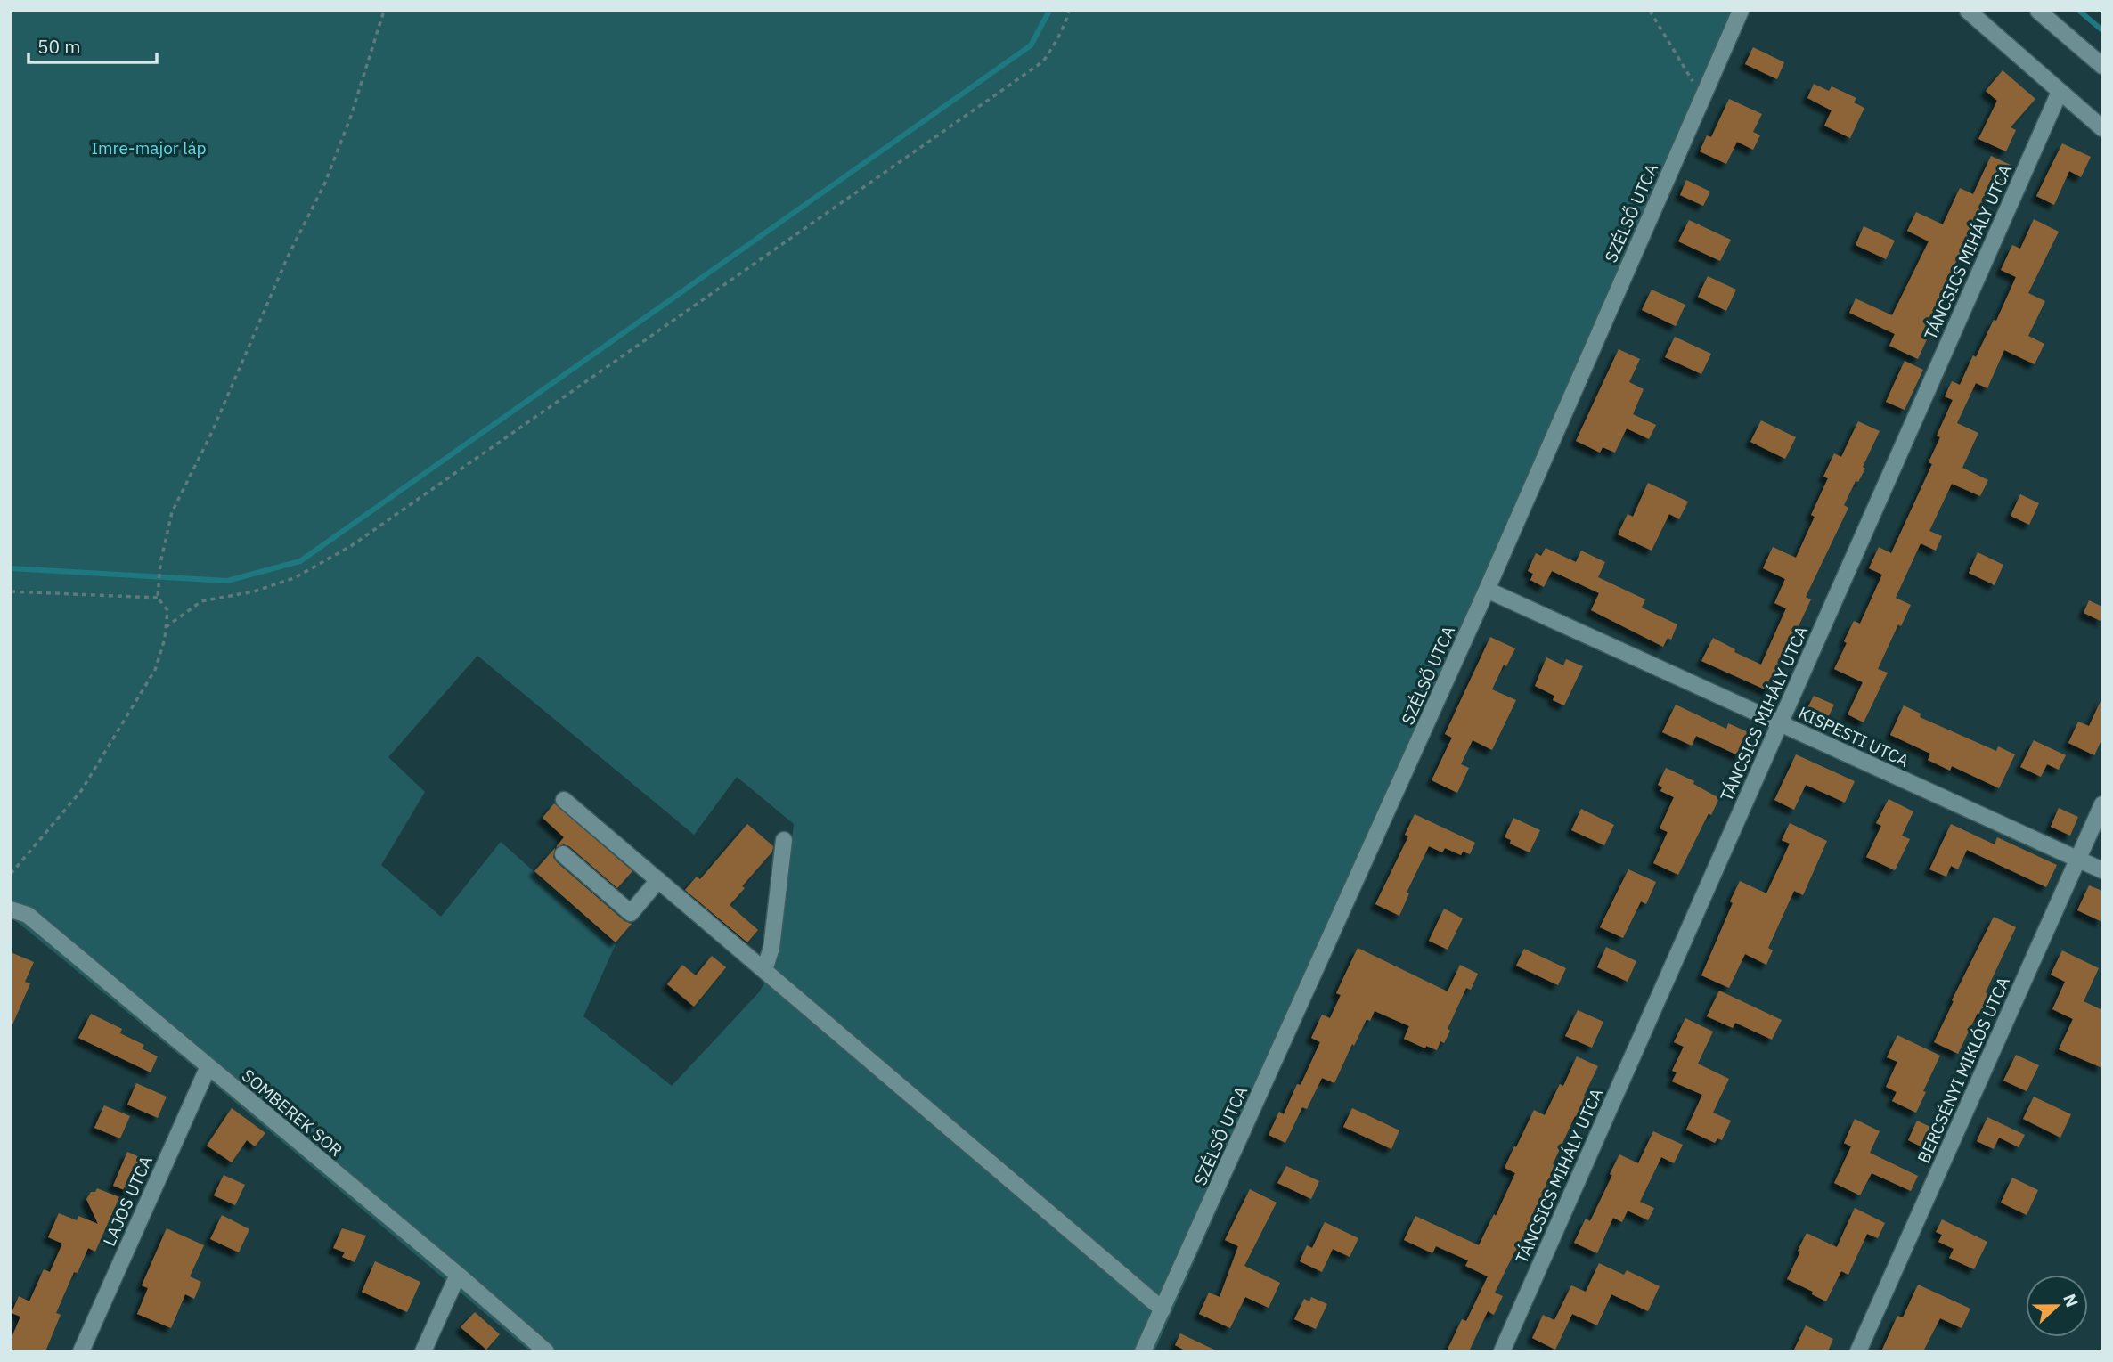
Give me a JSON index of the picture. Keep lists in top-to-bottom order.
{
  "streets": {
    "street": [
      "SZÉLSŐ UTCA",
      "TÁNCSICS MIHÁLY UTCA",
      "KISPESTI UTCA",
      "BERCSÉNYI MIKLÓS UTCA",
      "SOMBEREK SOR",
      "LAJOS UTCA"
    ]
  },
  "crossings": [
    ["SZÉLSŐ UTCA", "KISPESTI UTCA"],
    ["TÁNCSICS MIHÁLY UTCA", "KISPESTI UTCA"],
    ["KISPESTI UTCA", "BERCSÉNYI MIKLÓS UTCA"],
    ["SOMBEREK SOR", "LAJOS UTCA"]
  ],
  "parks": ["Imre-major láp"],
  "scale_bar": "50 m",
  "north": "right"
}
